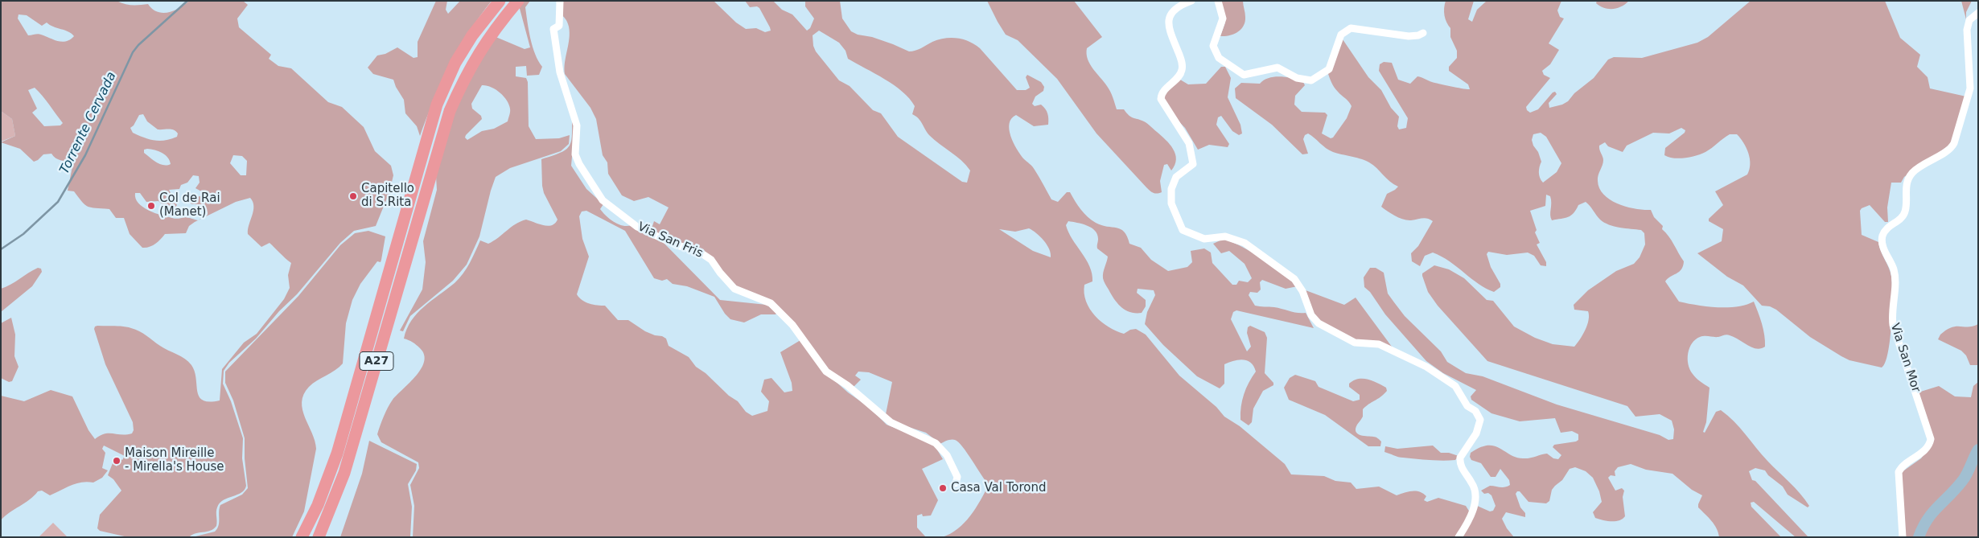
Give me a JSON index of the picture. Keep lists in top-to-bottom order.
{
  "streets": {
    "highway": ["A27"],
    "street": ["Via San Fris", "Via San Mor"]
  },
  "water": ["Torrente Cervada"],
  "places": [
    "Capitello di S.Rita",
    "Col de Rai (Manet)",
    "Maison Mireille - Mirella's House",
    "Casa Val Torond"
  ]
}
